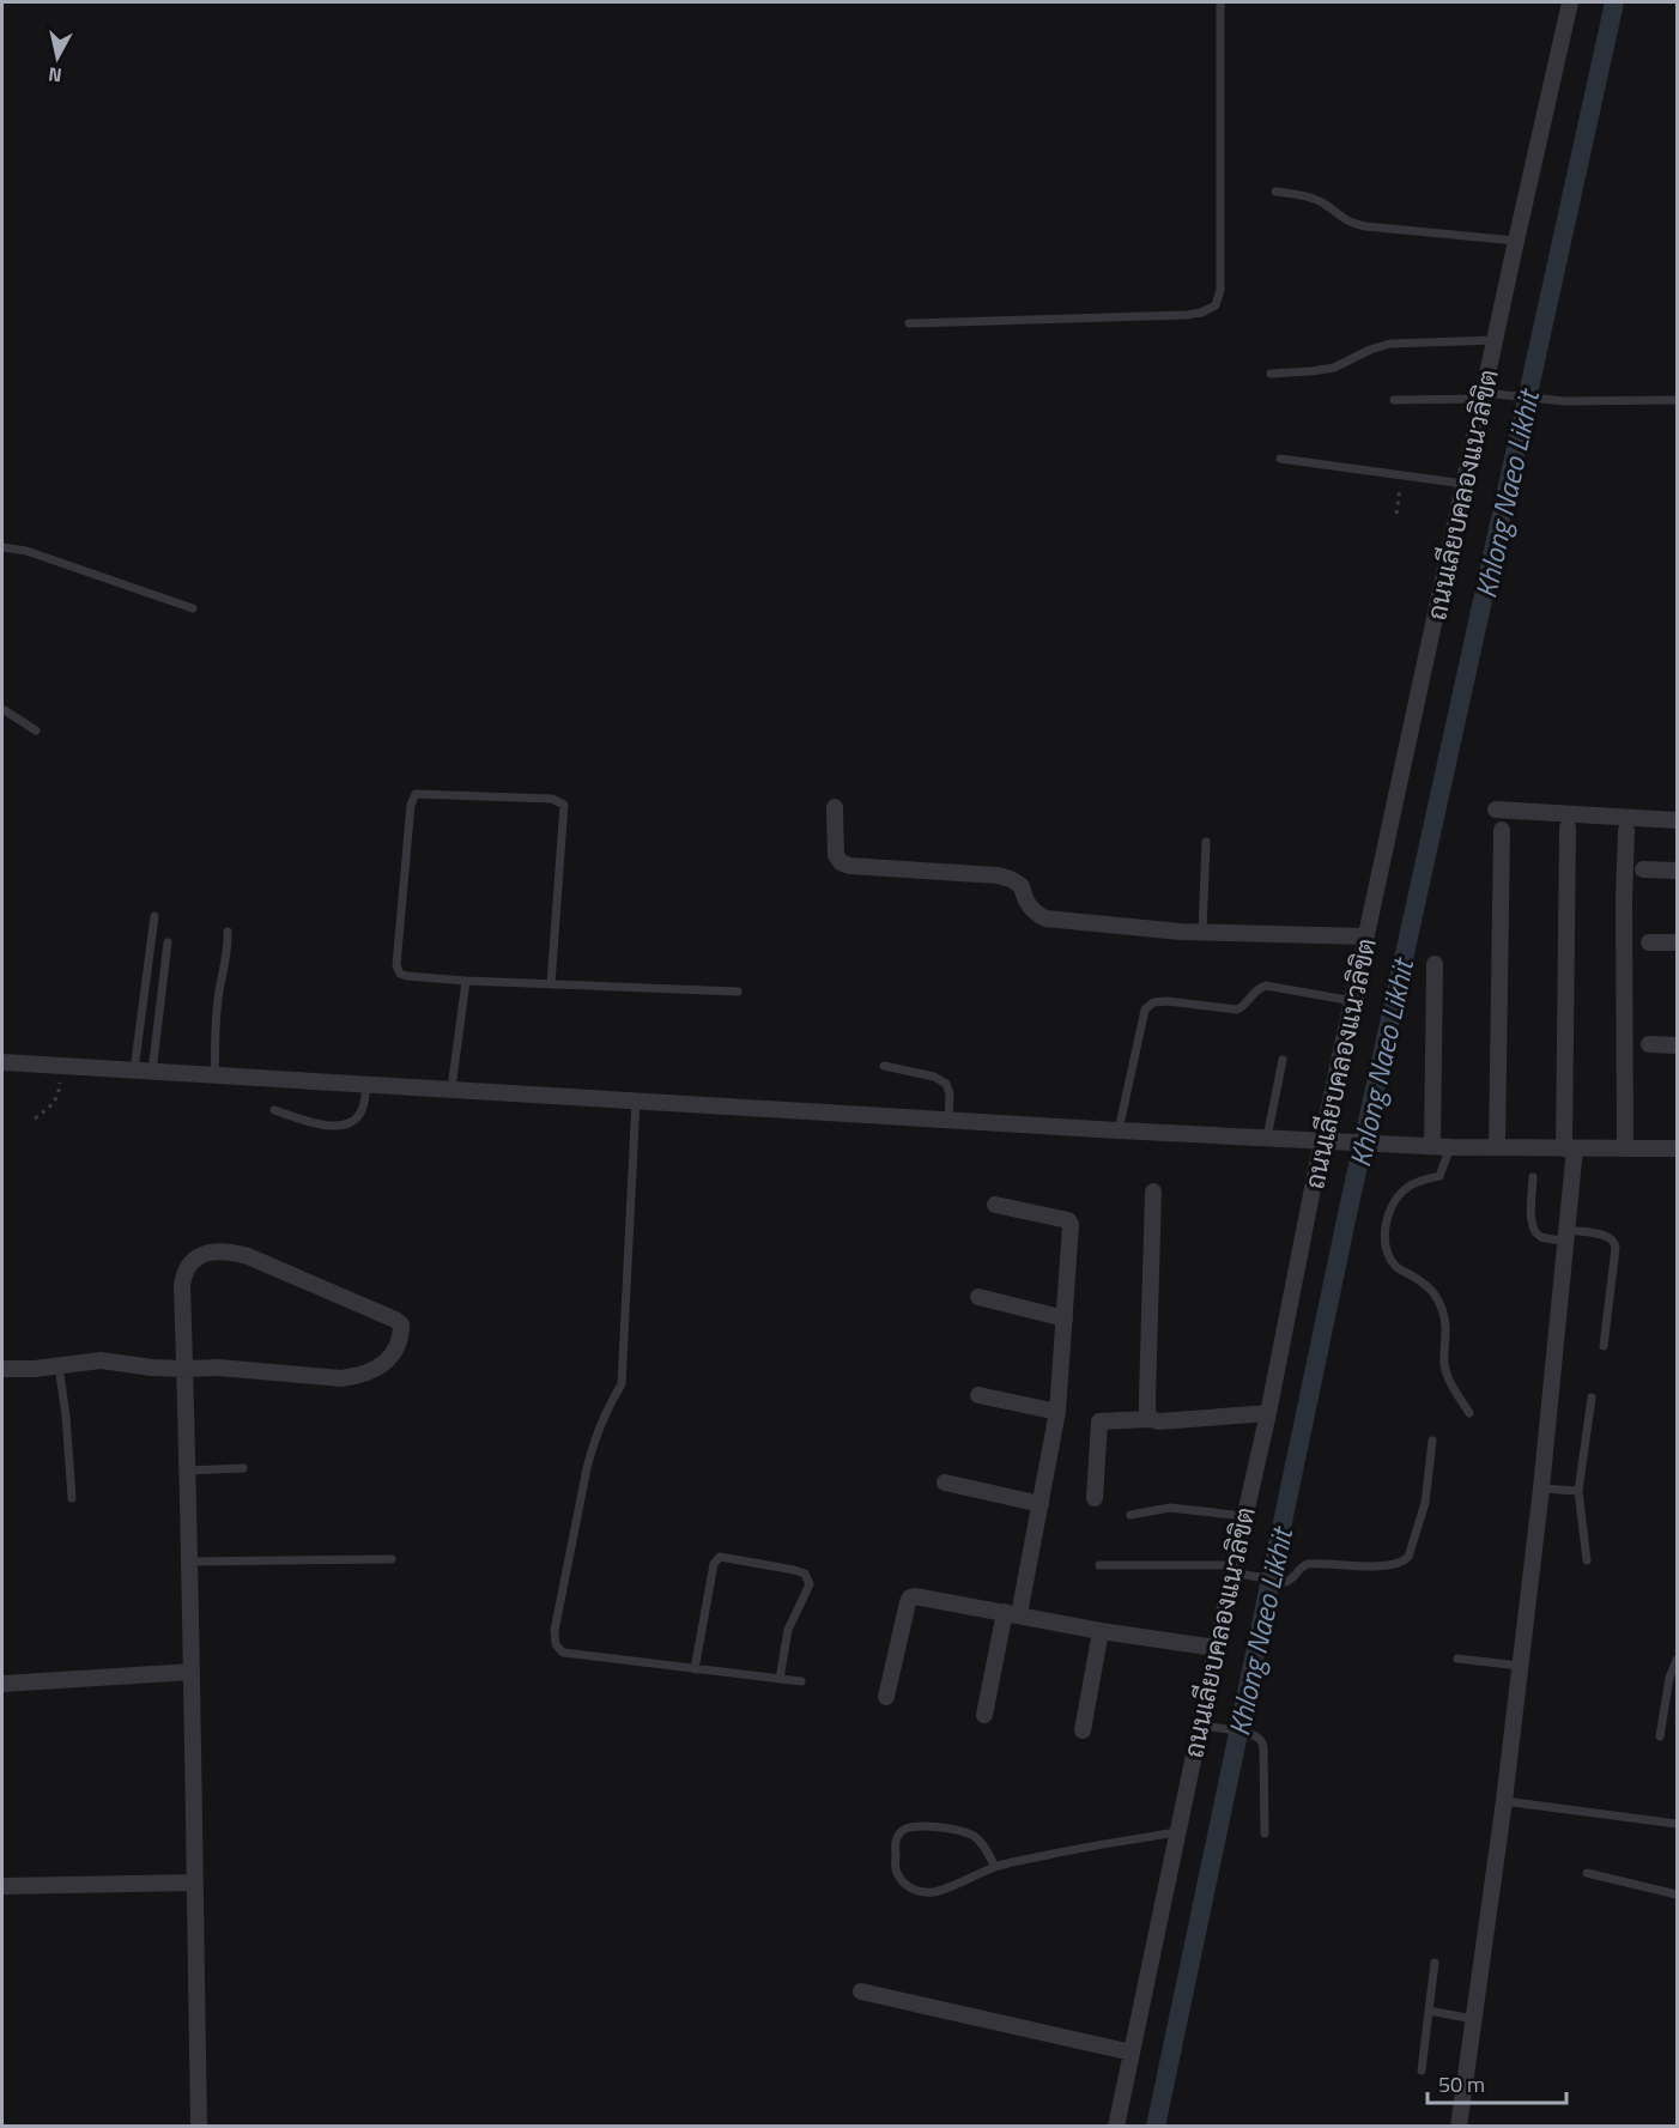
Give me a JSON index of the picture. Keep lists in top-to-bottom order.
{
  "streets": {
    "street": ["ถนนเลียบคลองแนวลิขิต"]
  },
  "water": ["Khlong Naeo Likhit"],
  "scale_bar": "50 m",
  "north": "bottom"
}
